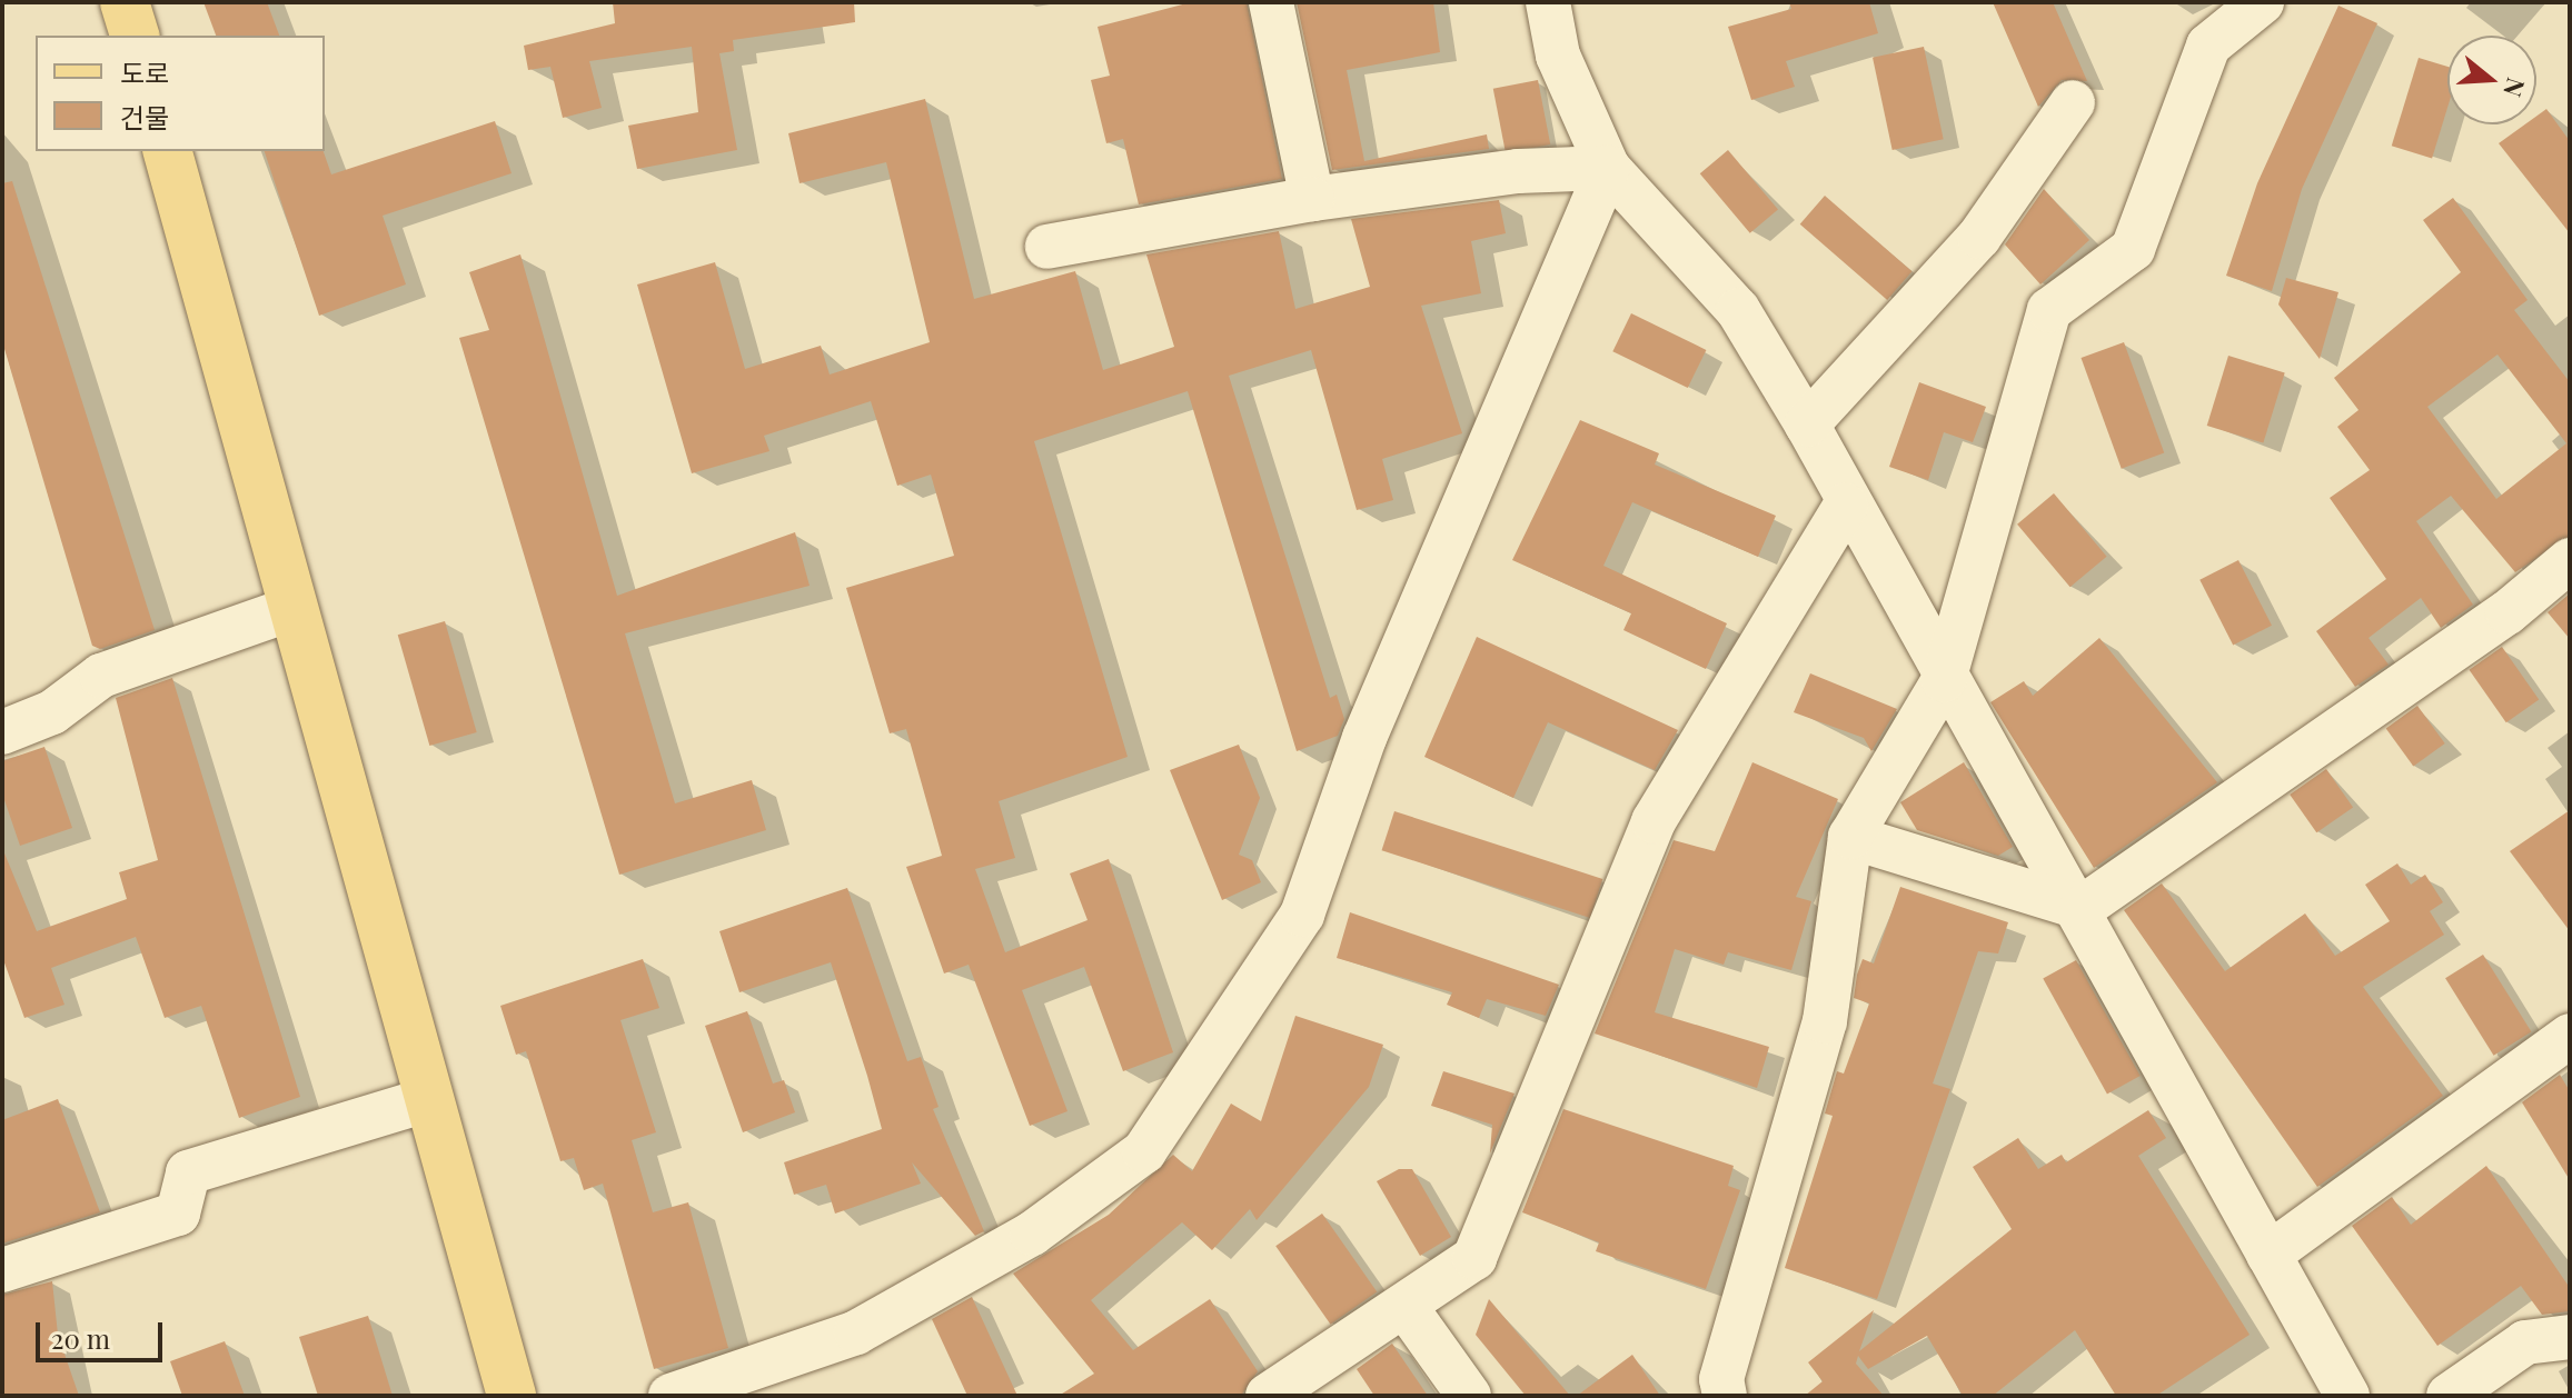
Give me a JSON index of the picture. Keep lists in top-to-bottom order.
{
  "legend": ["도로", "건물"],
  "scale_bar": "20 m",
  "north": "right"
}
